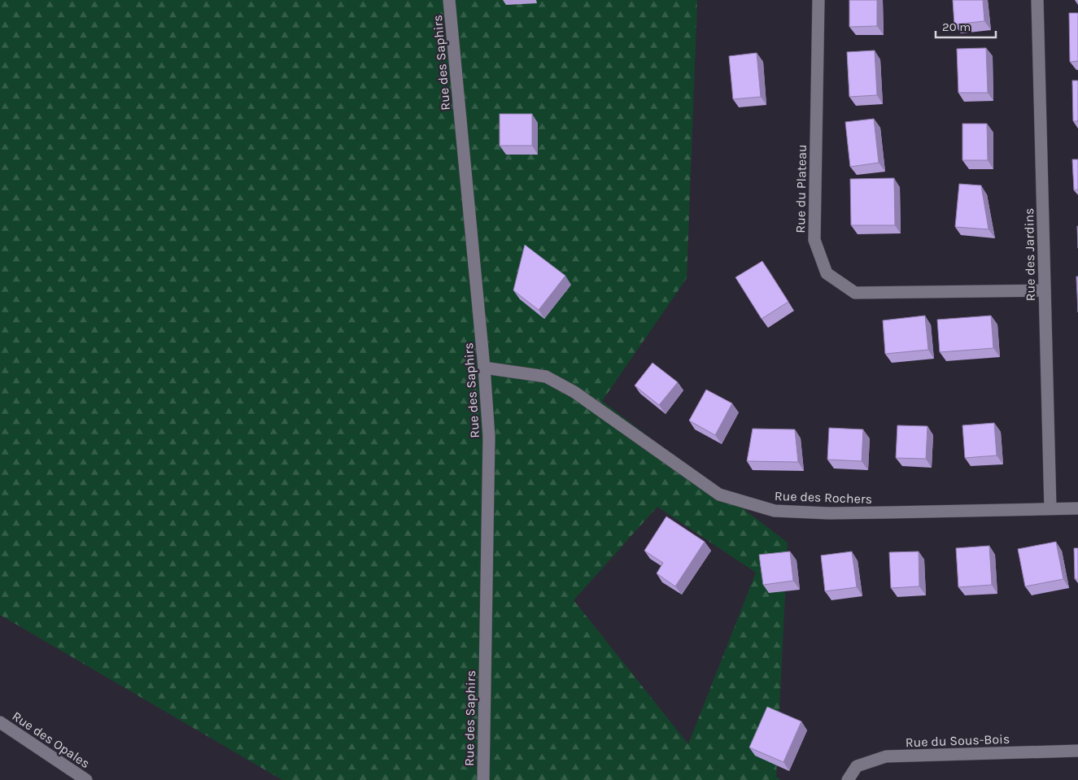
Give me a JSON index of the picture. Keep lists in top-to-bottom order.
{
  "streets": {
    "street": [
      "Rue des Saphirs",
      "Rue du Plateau",
      "Rue des Jardins",
      "Rue des Rochers",
      "Rue des Opales",
      "Rue du Sous-Bois"
    ]
  },
  "crossings": [
    ["Rue des Saphirs", "Rue des Rochers"],
    ["Rue du Plateau", "Rue des Jardins"],
    ["Rue des Jardins", "Rue des Rochers"]
  ],
  "scale_bar": "20 m"
}
